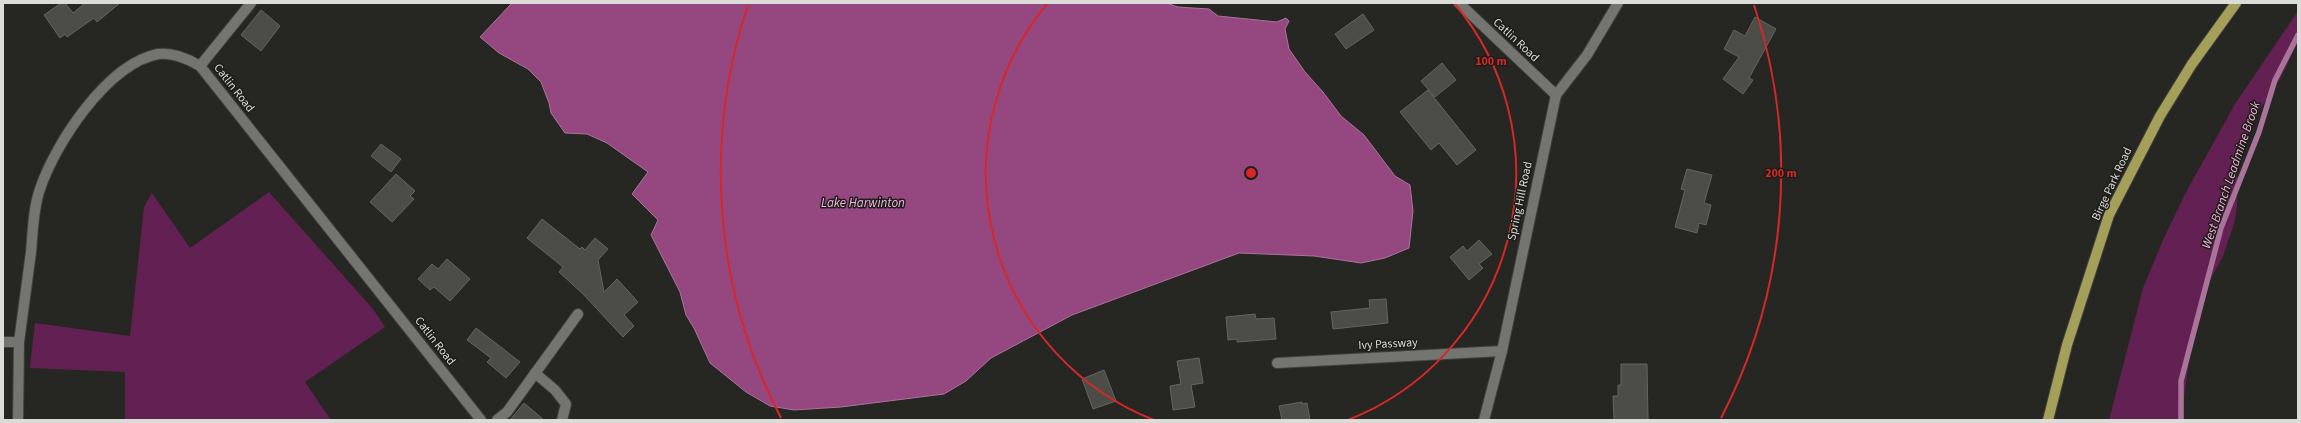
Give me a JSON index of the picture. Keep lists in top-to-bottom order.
{
  "streets": {
    "main road": ["Birge Park Road"],
    "street": ["Catlin Road", "Spring Hill Road", "Ivy Passway"]
  },
  "crossings": [
    ["Catlin Road", "Spring Hill Road"],
    ["Spring Hill Road", "Ivy Passway"]
  ],
  "water": ["West Branch Leadmine Brook", "Lake Harwinton"],
  "rings": ["100 m", "200 m"]
}
